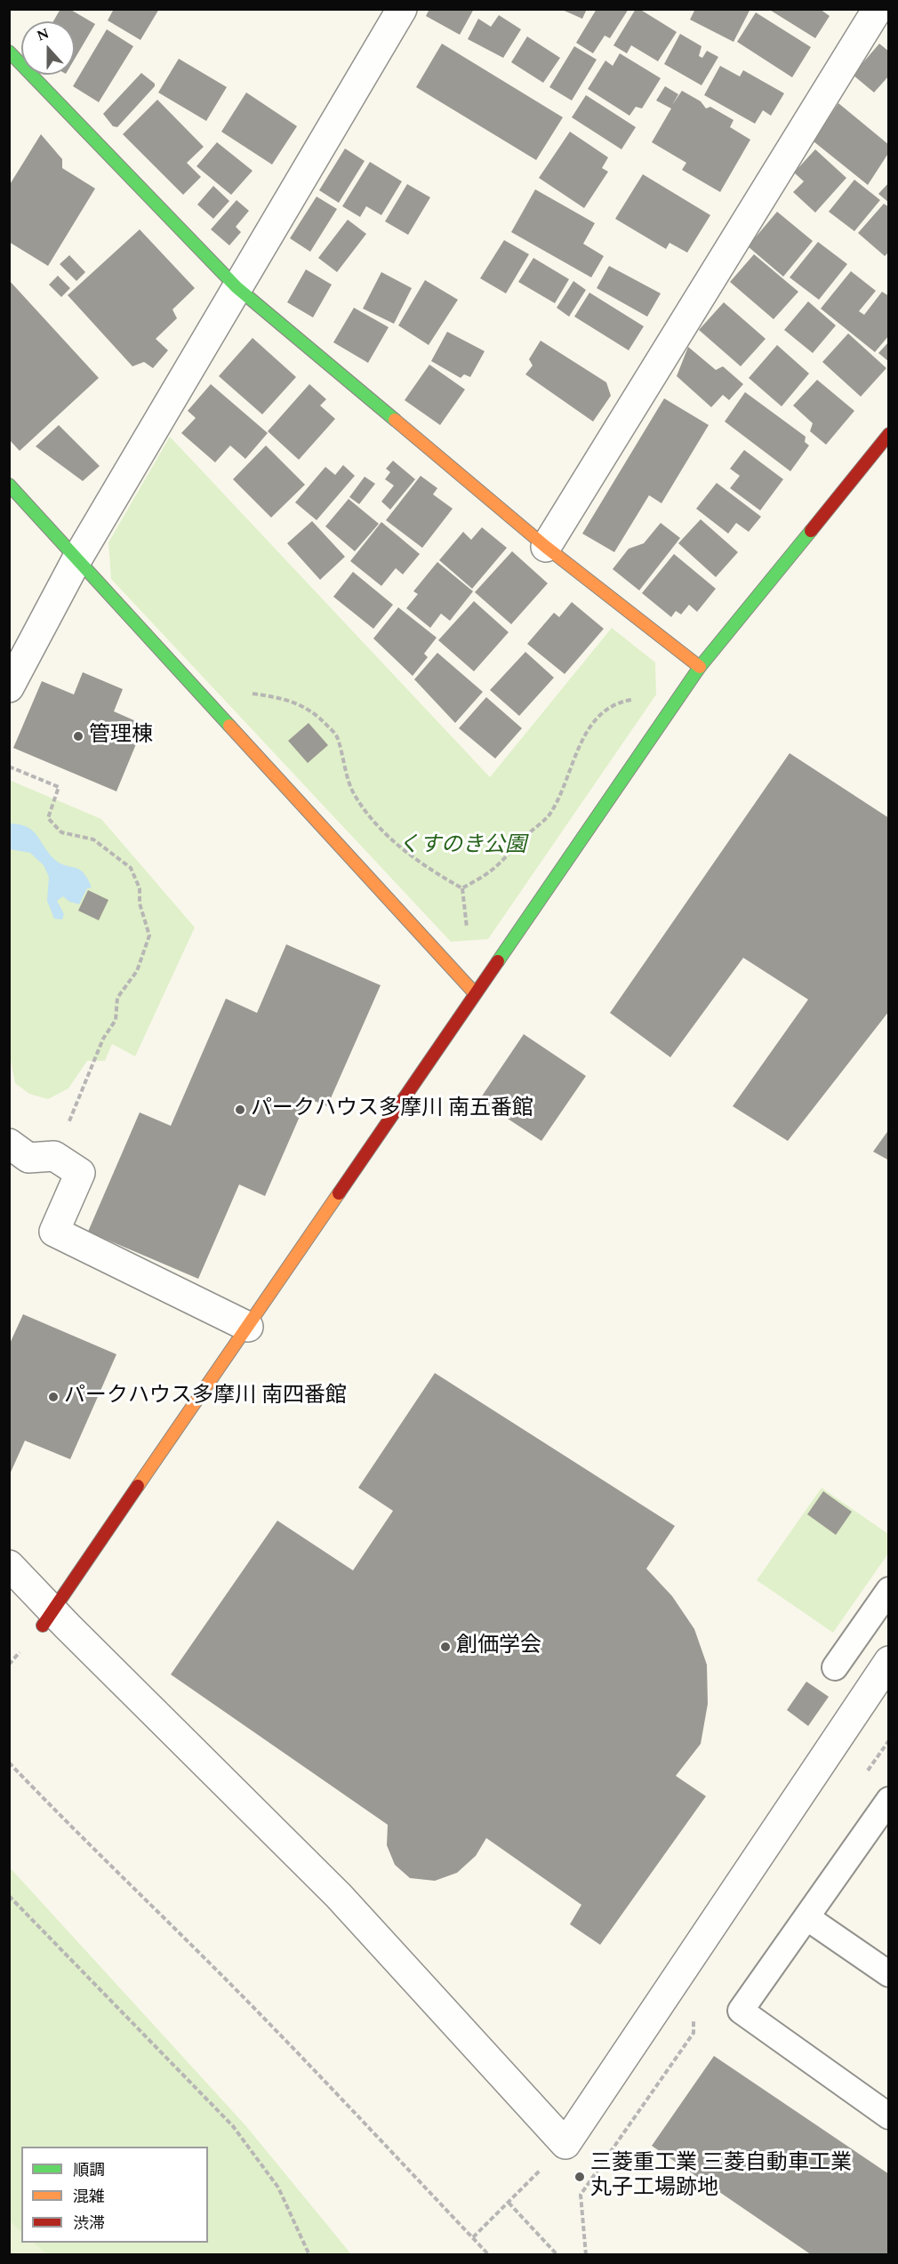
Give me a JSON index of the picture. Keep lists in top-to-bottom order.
{
  "parks": ["くすのき公園"],
  "places": [
    "管理棟",
    "パークハウス多摩川 南五番館",
    "パークハウス多摩川 南四番館",
    "創価学会",
    "三菱重工業 三菱自動車工業 丸子工場跡地"
  ],
  "legend": ["順調", "混雑", "渋滞"],
  "north": "top"
}
